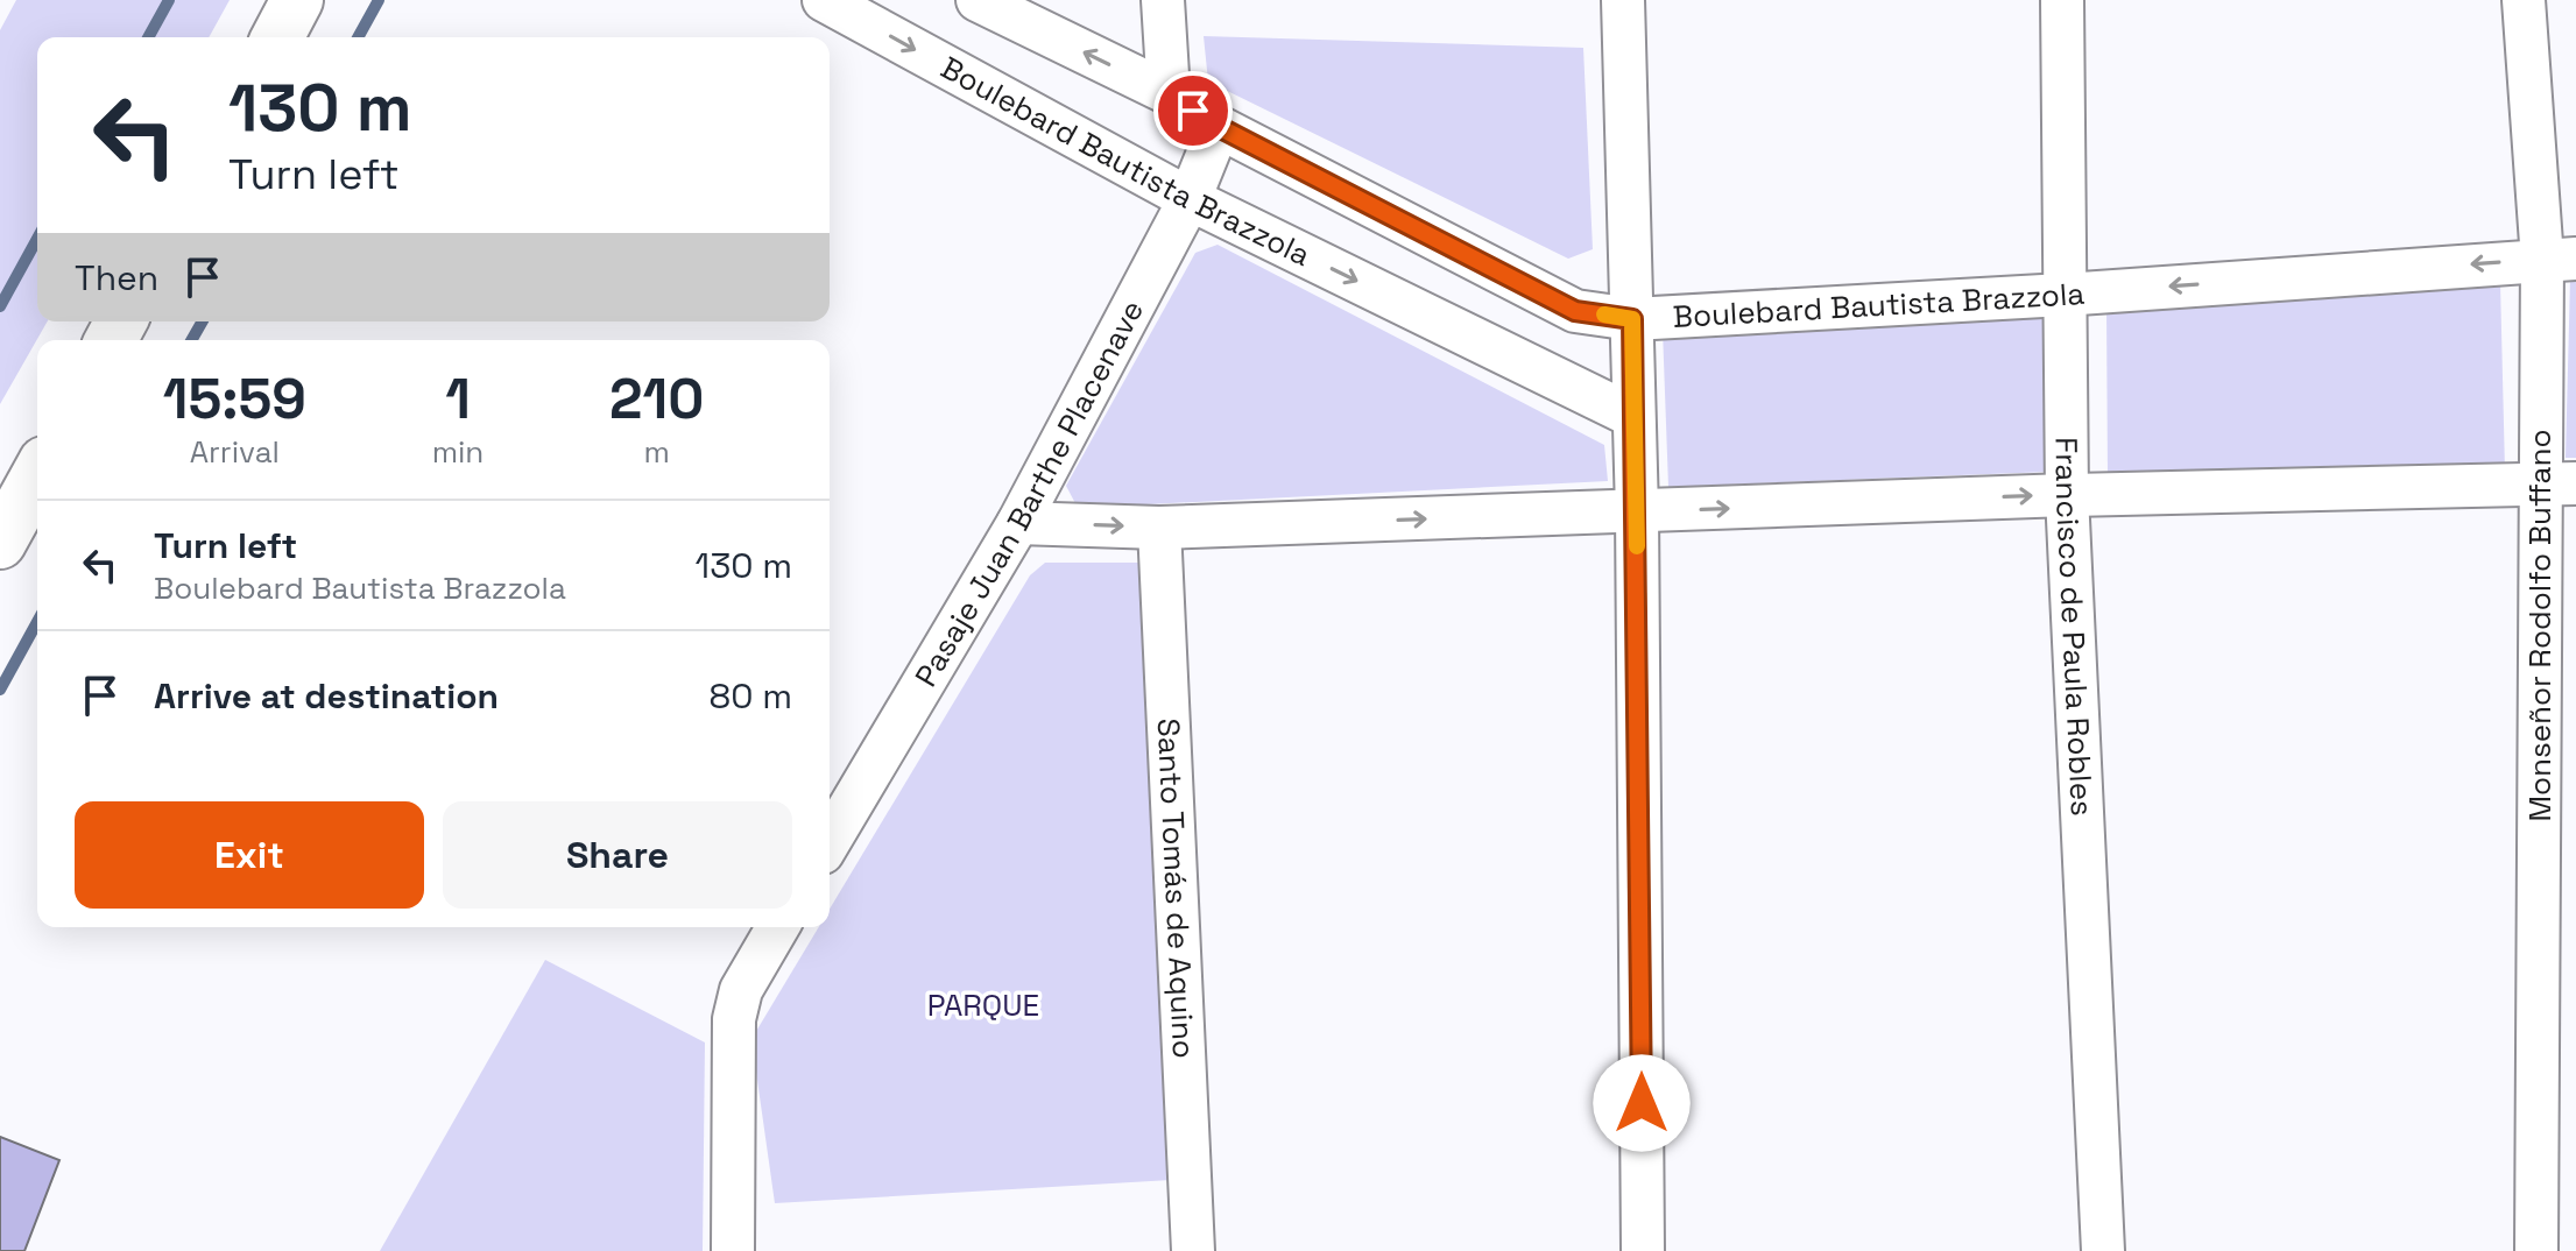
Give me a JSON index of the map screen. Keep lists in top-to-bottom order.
{
  "streets": {
    "street": [
      "Boulebard Bautista Brazzola",
      "Pasaje Juan Barthe Placenave",
      "Francisco de Paula Robles",
      "Monseñor Rodolfo Buffano",
      "Santo Tomás de Aquino"
    ]
  },
  "crossings": [
    ["Boulebard Bautista Brazzola", "Pasaje Juan Barthe Placenave"],
    ["Boulebard Bautista Brazzola", "Francisco de Paula Robles"],
    ["Boulebard Bautista Brazzola", "Monseñor Rodolfo Buffano"]
  ],
  "parks": ["PARQUE"],
  "page": {
    "turn": ["130 m", "Turn left"],
    "then": "Then",
    "eta": [
      "15:59",
      "Arrival",
      "1",
      "min",
      "210",
      "m"
    ],
    "list": [
      {
        "name": "Turn left",
        "note": "Boulebard Bautista Brazzola",
        "value": "130 m"
      },
      {
        "name": "Arrive at destination",
        "value": "80 m"
      }
    ],
    "buttons": ["Exit", "Share"]
  }
}
